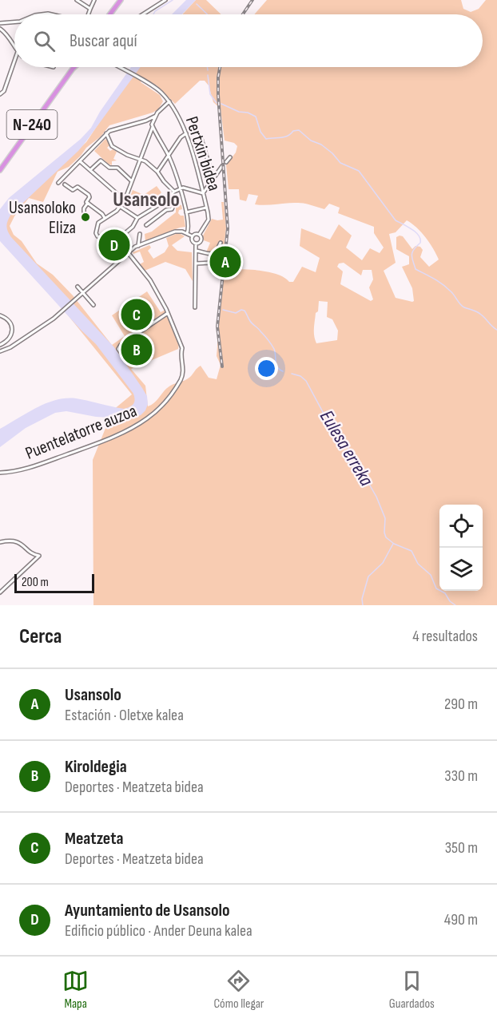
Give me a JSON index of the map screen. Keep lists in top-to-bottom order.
{
  "streets": {
    "highway": ["N-240"],
    "street": ["Pertxin bidea", "Puentelatorre auzoa"]
  },
  "districts": ["Usansolo"],
  "water": ["Eulesa erreka"],
  "places": ["Usansoloko Eliza"],
  "scale_bar": "200 m",
  "page": {
    "search": "Buscar aquí",
    "pins": [
      "D",
      "A",
      "C",
      "B"
    ],
    "scale": "200 m",
    "heading": ["Cerca", "4 resultados"],
    "list": [
      {
        "mark": "A",
        "name": "Usansolo",
        "note": "Estación · Oletxe kalea",
        "value": "290 m"
      },
      {
        "mark": "B",
        "name": "Kiroldegia",
        "note": "Deportes · Meatzeta bidea",
        "value": "330 m"
      },
      {
        "mark": "C",
        "name": "Meatzeta",
        "note": "Deportes · Meatzeta bidea",
        "value": "350 m"
      },
      {
        "mark": "D",
        "name": "Ayuntamiento de Usansolo",
        "note": "Edificio público · Ander Deuna kalea",
        "value": "490 m"
      }
    ],
    "nav": ["Mapa", "Cómo llegar", "Guardados"]
  }
}
